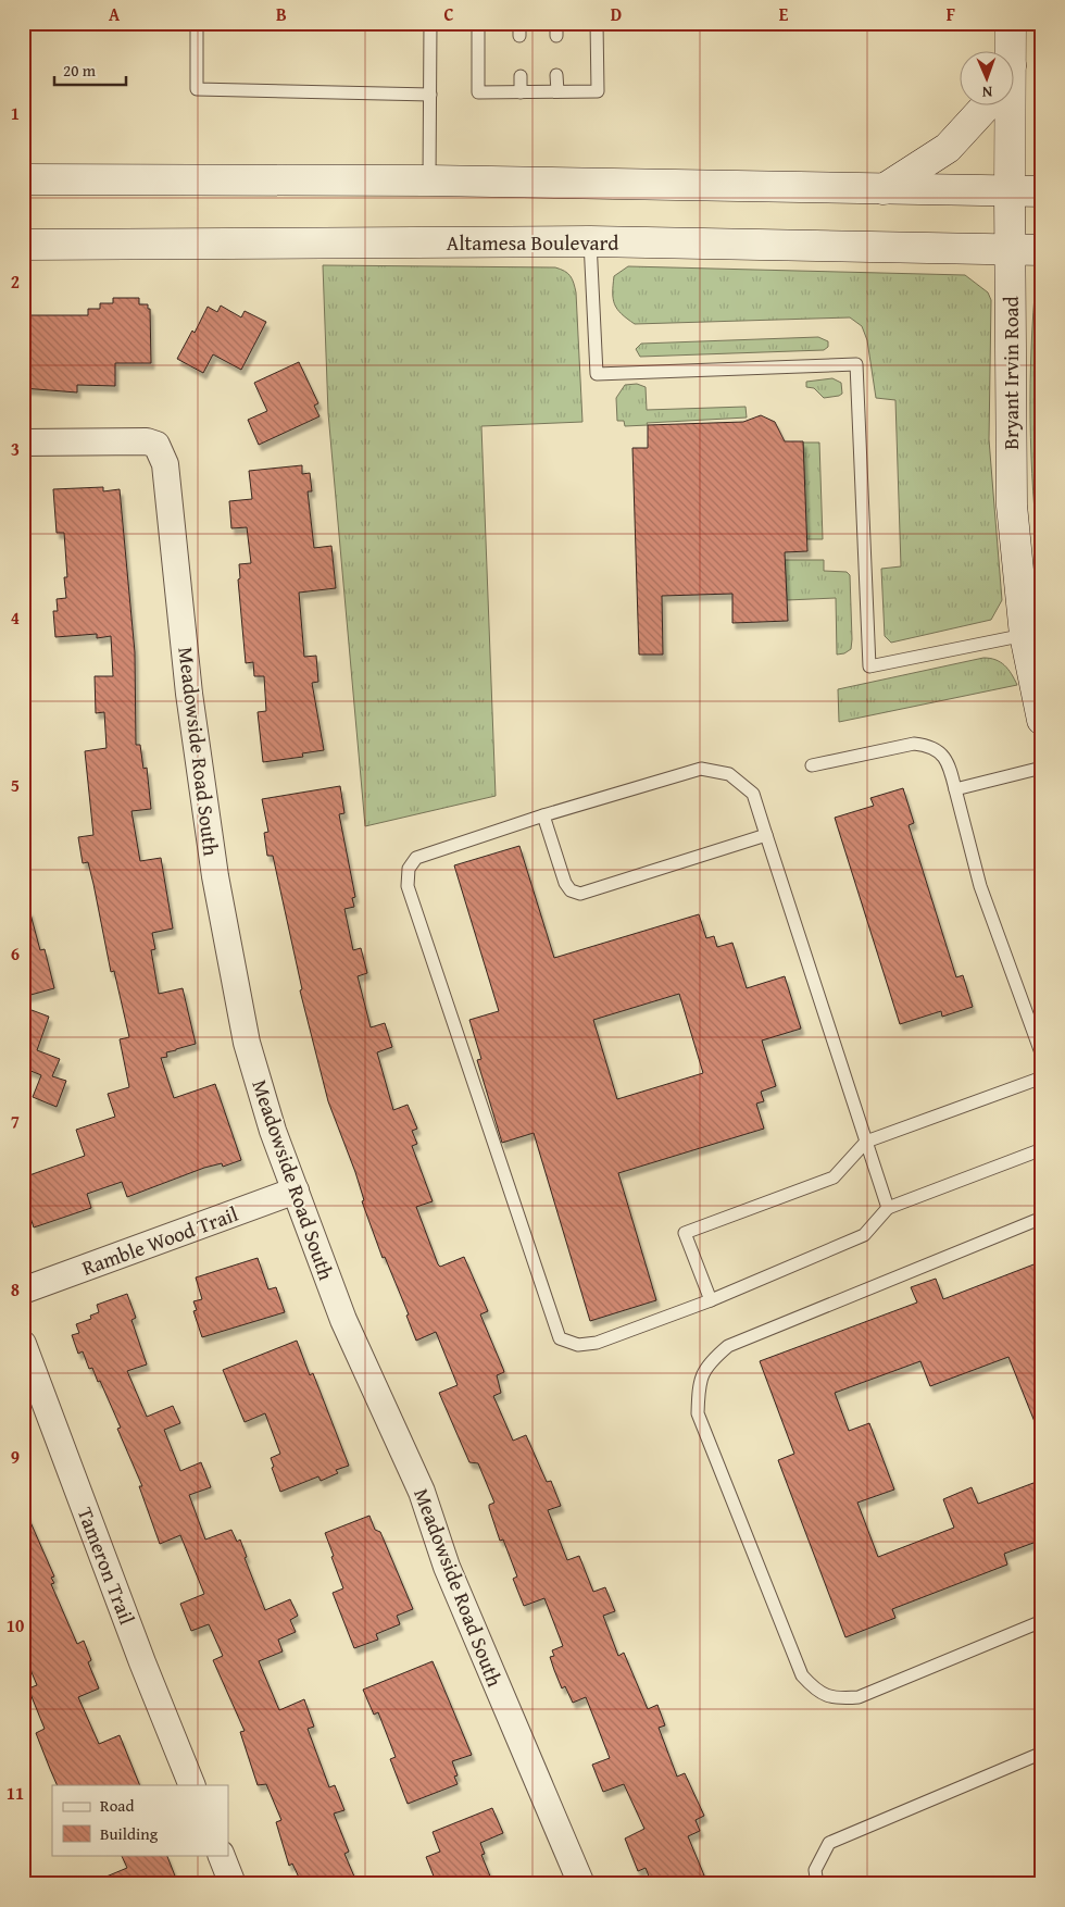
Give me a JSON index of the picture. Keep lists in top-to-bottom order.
{
  "streets": {
    "main road": ["Altamesa Boulevard", "Bryant Irvin Road"],
    "street": ["Meadowside Road South", "Ramble Wood Trail", "Tameron Trail"]
  },
  "crossings": [
    ["Altamesa Boulevard", "Bryant Irvin Road"],
    ["Meadowside Road South", "Ramble Wood Trail"]
  ],
  "legend": ["Road", "Building"],
  "scale_bar": "20 m",
  "north": "bottom",
  "grid": {
    "columns": [
      "A",
      "B",
      "C",
      "D",
      "E",
      "F"
    ],
    "rows": [
      "1",
      "2",
      "3",
      "4",
      "5",
      "6",
      "7",
      "8",
      "9",
      "10",
      "11"
    ]
  }
}
